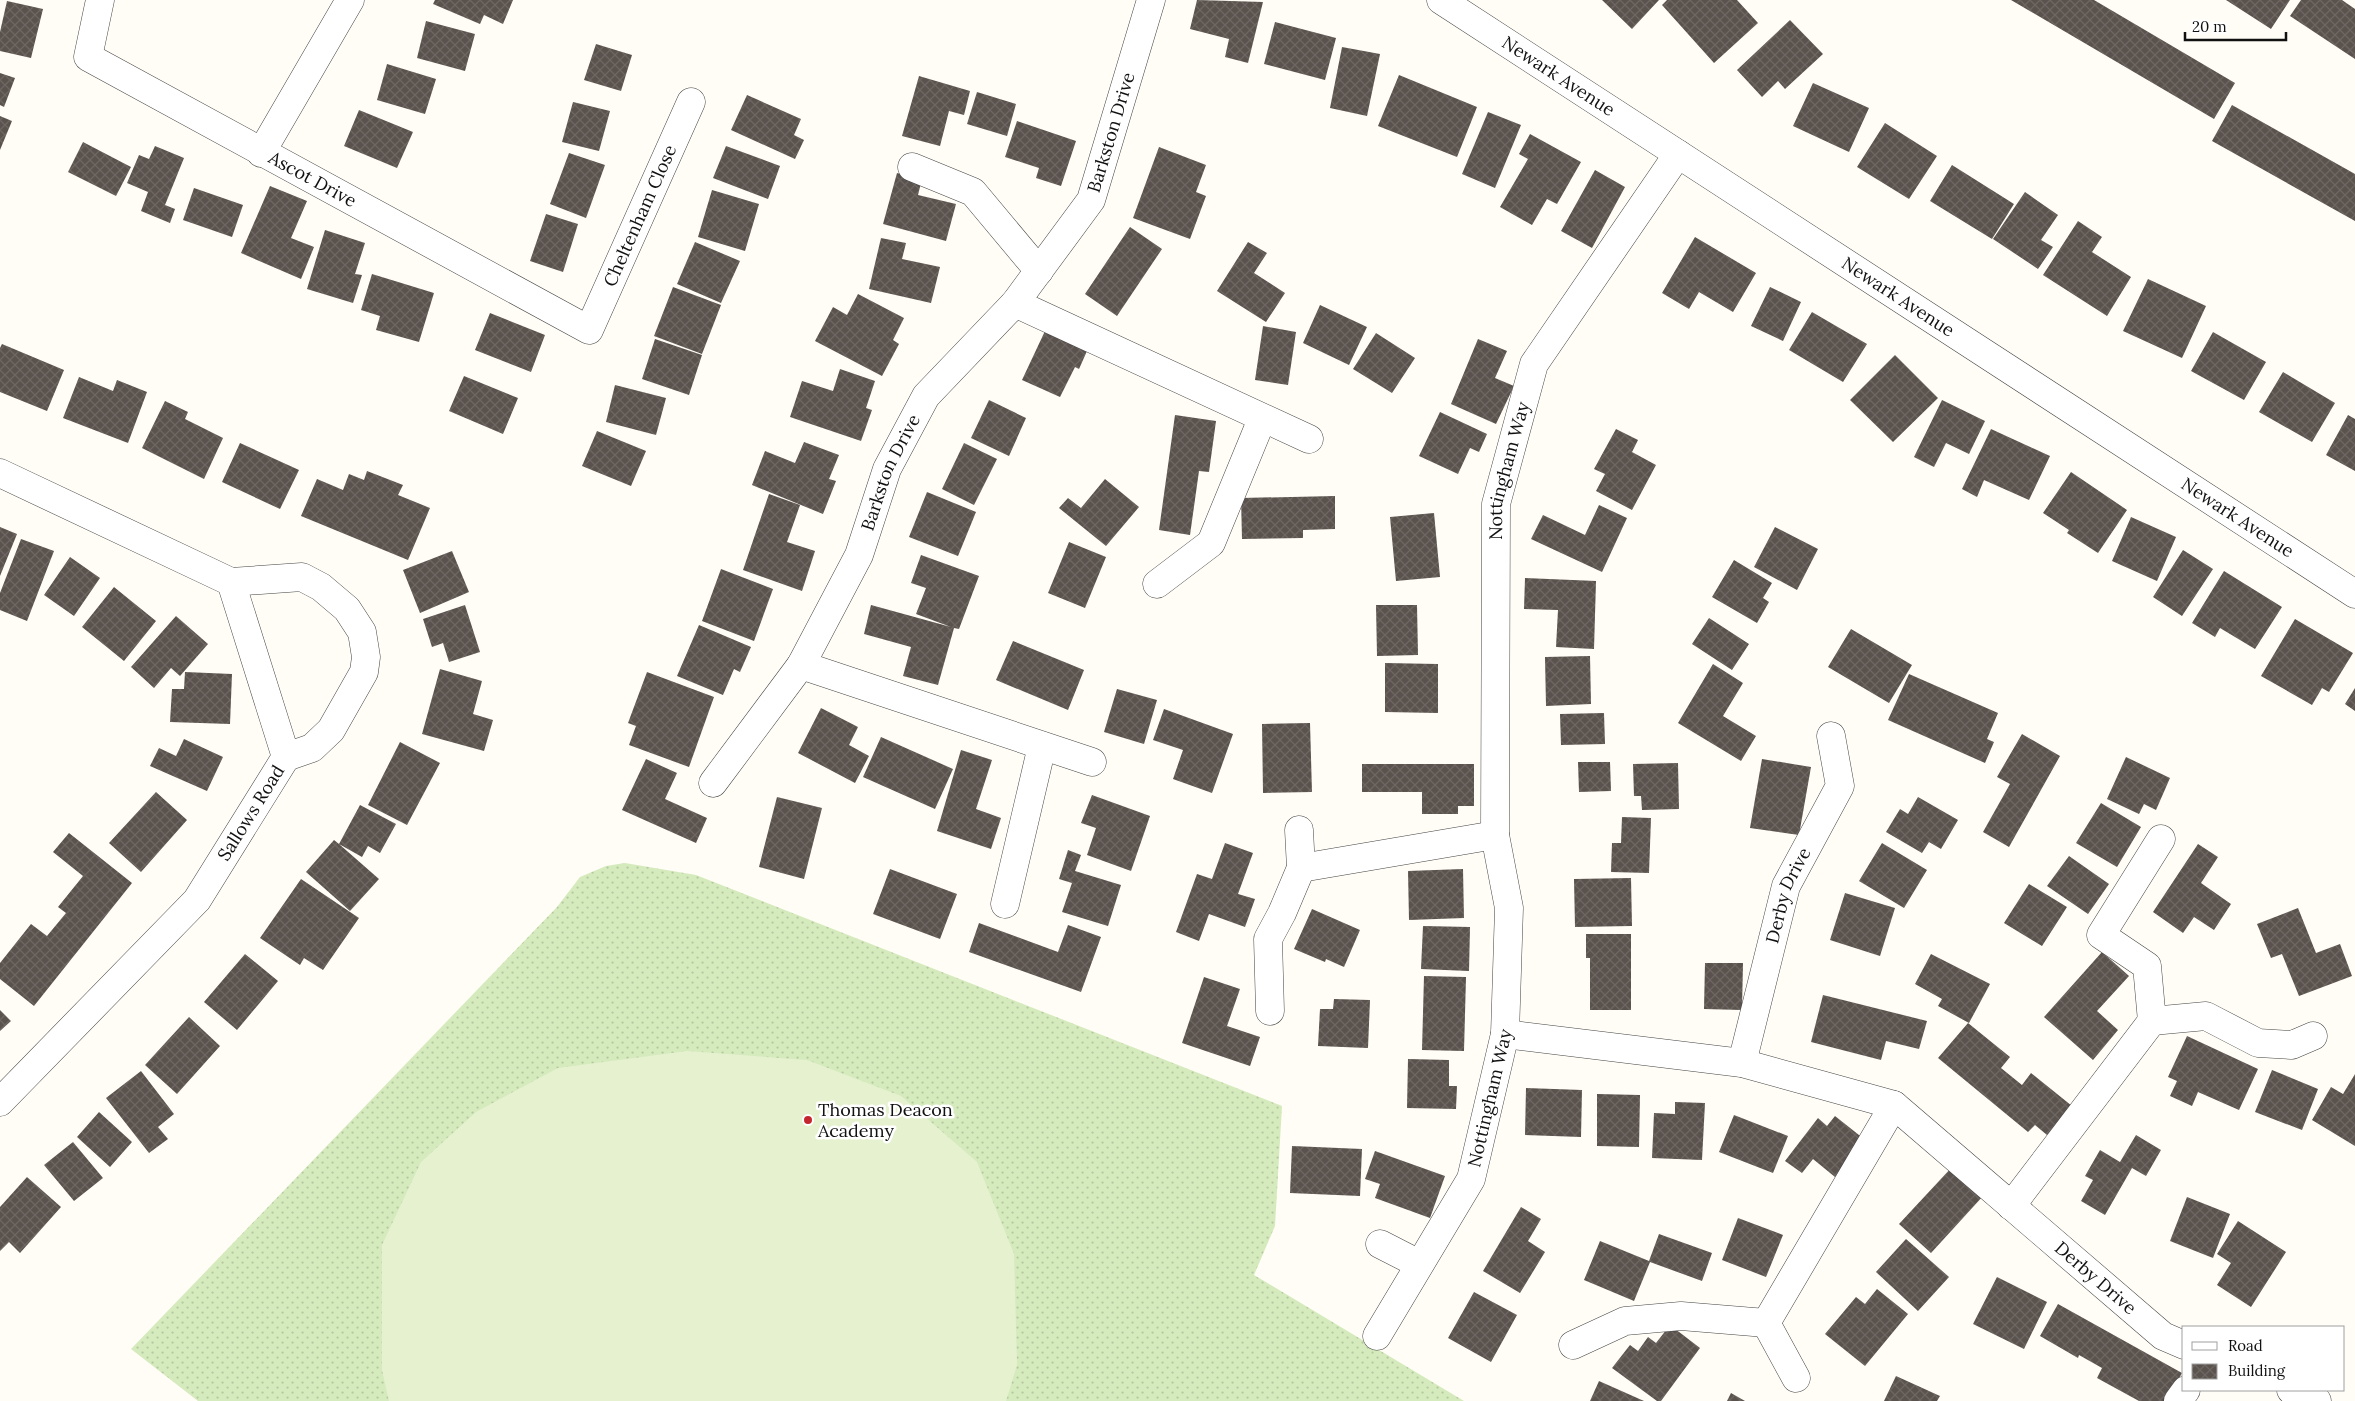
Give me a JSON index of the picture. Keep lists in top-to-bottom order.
{
  "streets": {
    "street": [
      "Newark Avenue",
      "Barkston Drive",
      "Ascot Drive",
      "Cheltenham Close",
      "Nottingham Way",
      "Sallows Road",
      "Derby Drive"
    ]
  },
  "crossings": [
    ["Newark Avenue", "Nottingham Way"],
    ["Ascot Drive", "Cheltenham Close"],
    ["Nottingham Way", "Derby Drive"]
  ],
  "places": ["Thomas Deacon Academy"],
  "legend": ["Road", "Building"],
  "scale_bar": "20 m"
}
